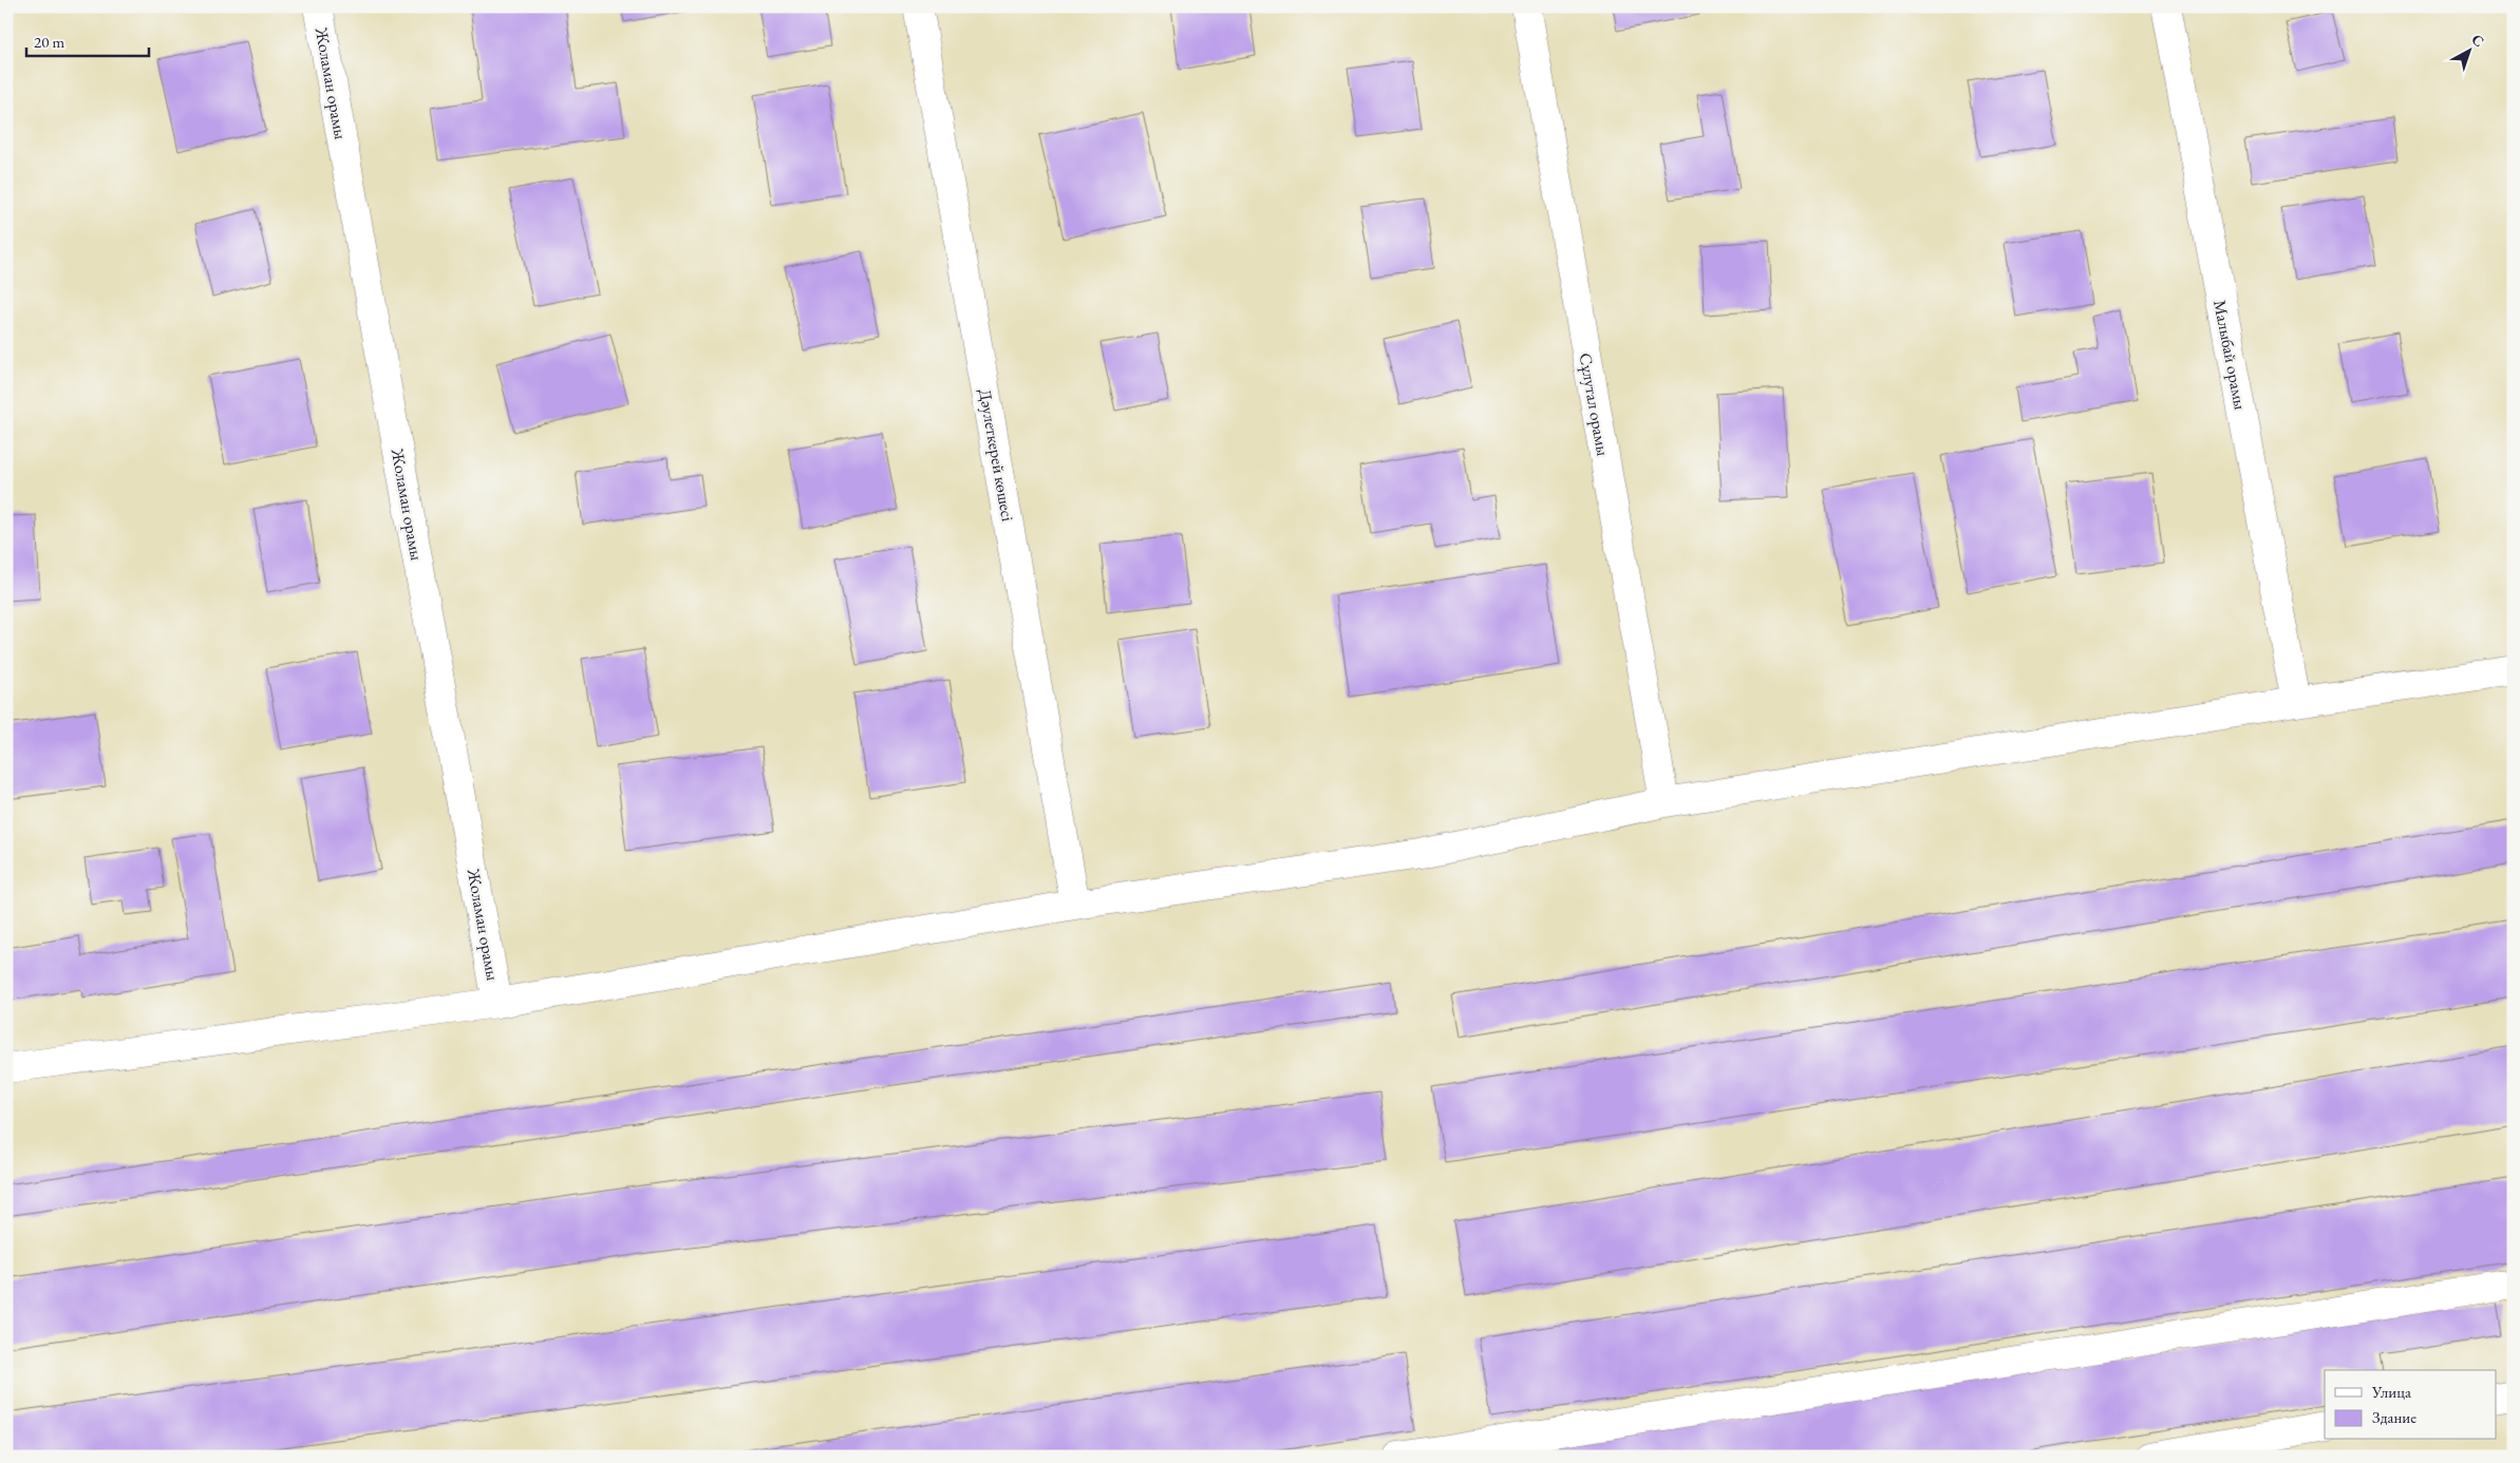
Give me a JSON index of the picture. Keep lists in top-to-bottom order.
{
  "streets": {
    "street": [
      "Жоламан орамы",
      "Малыбай орамы",
      "Сұлутал орамы",
      "Дәулеткерей көшесі"
    ]
  },
  "legend": ["Улица", "Здание"],
  "scale_bar": "20 m",
  "north": "top right"
}
